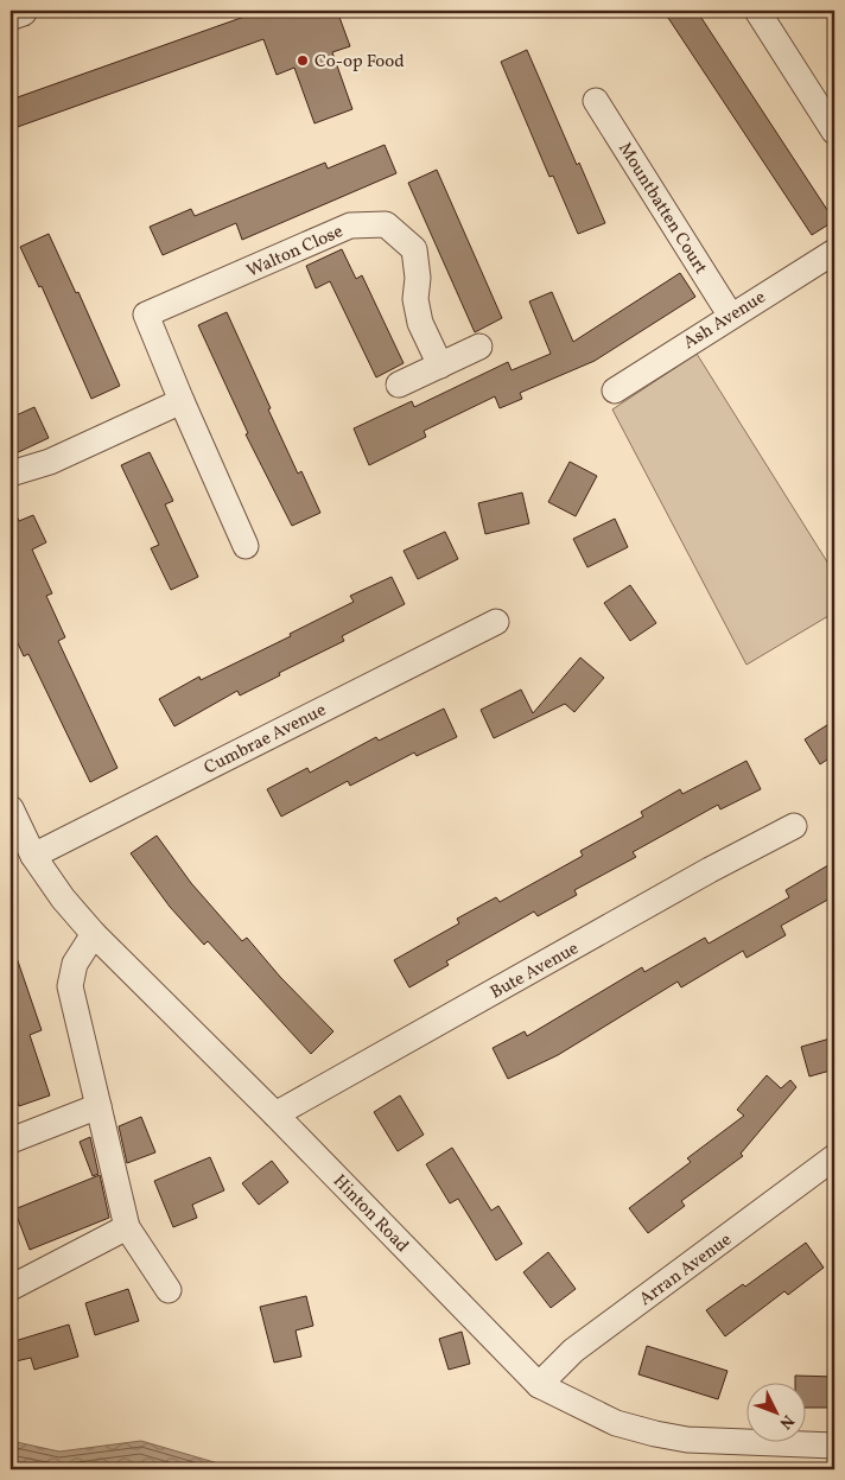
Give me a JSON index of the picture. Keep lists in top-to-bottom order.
{
  "streets": {
    "street": [
      "Mountbatten Court",
      "Walton Close",
      "Ash Avenue",
      "Cumbrae Avenue",
      "Bute Avenue",
      "Hinton Road",
      "Arran Avenue"
    ]
  },
  "crossings": [
    ["Mountbatten Court", "Ash Avenue"],
    ["Cumbrae Avenue", "Hinton Road"],
    ["Bute Avenue", "Hinton Road"],
    ["Hinton Road", "Arran Avenue"]
  ],
  "places": ["Co-op Food"],
  "north": "bottom right"
}
